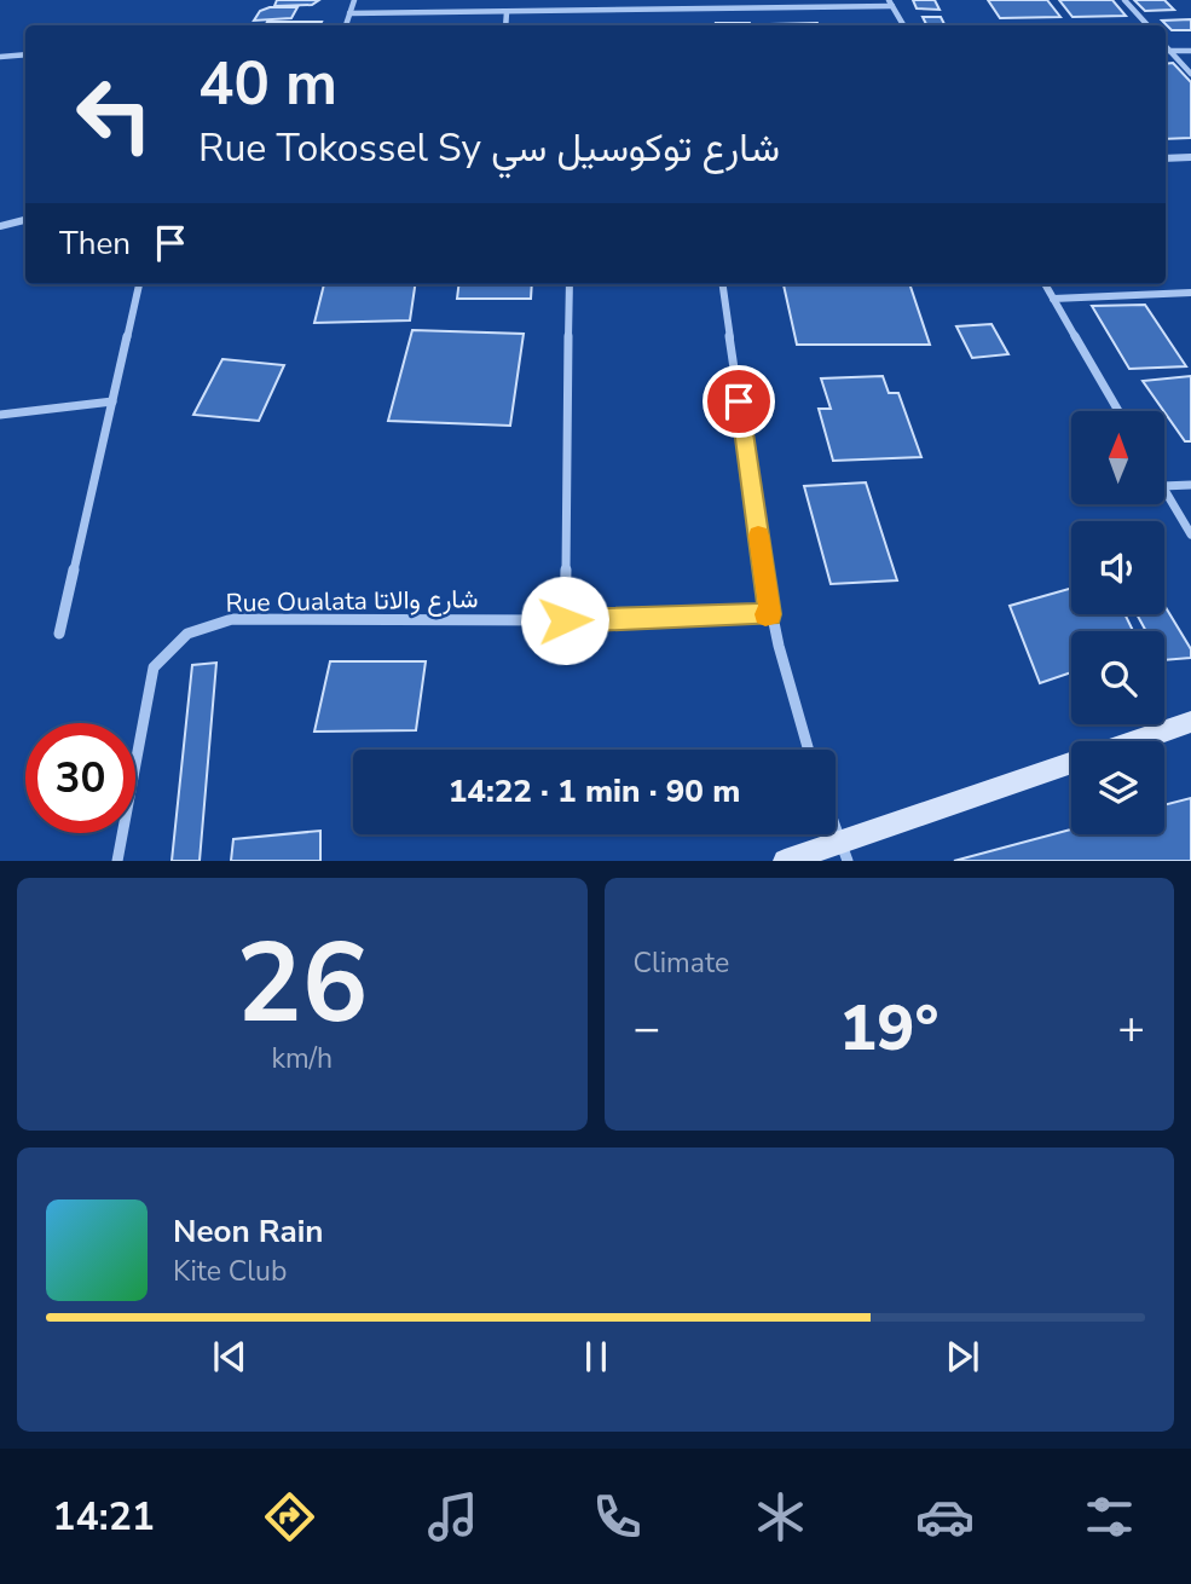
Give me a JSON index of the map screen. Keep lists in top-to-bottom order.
{
  "streets": {
    "street": ["Rue Oualata شارع والاتا"]
  },
  "north": "top",
  "page": {
    "turn": ["40 m", "Rue Tokossel Sy شارع توكوسيل سي"],
    "then": "Then",
    "limit": "30",
    "trip": "14:22 · 1 min · 90 m",
    "tile": [
      ["26", "km/h"],
      "Climate"
    ],
    "heat": ["−", "19°", "+"],
    "song": ["Neon Rain", "Kite Club"],
    "tabs": "14:21"
  }
}
